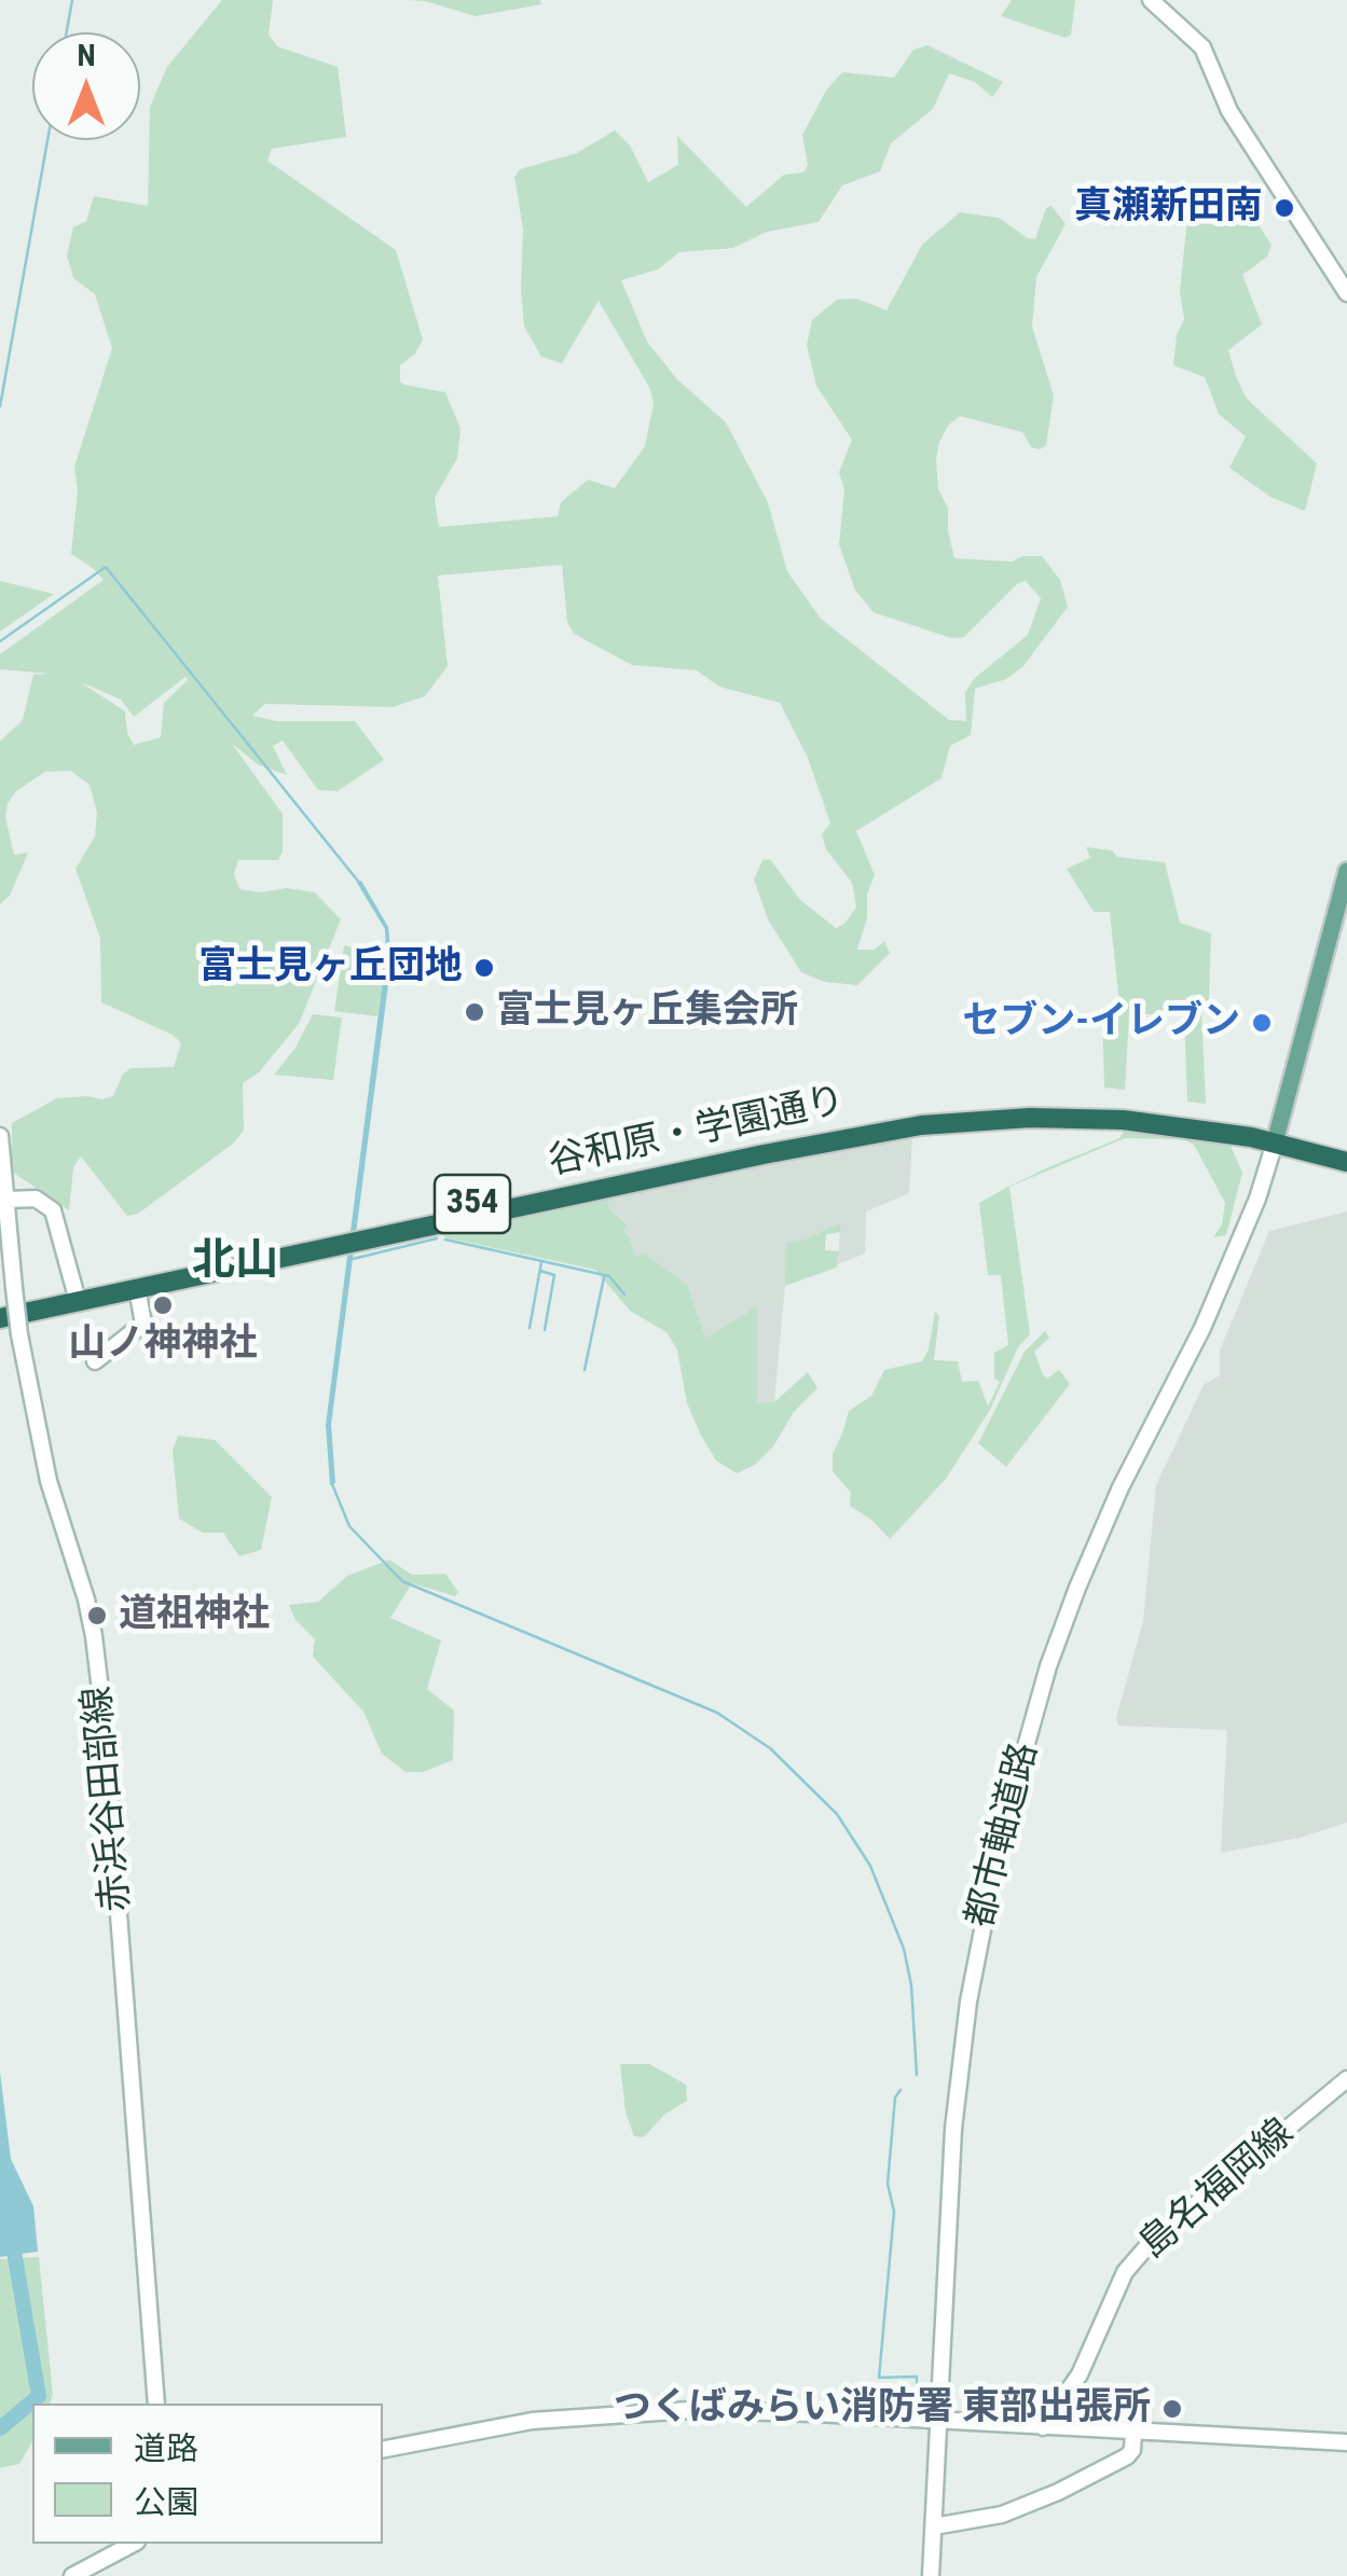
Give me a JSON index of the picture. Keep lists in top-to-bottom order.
{
  "streets": {
    "highway": ["谷和原・学園通り", "354"],
    "main road": ["赤浜谷田部線", "都市軸道路", "島名福岡線"]
  },
  "crossings": [
    ["谷和原・学園通り", "354"],
    ["谷和原・学園通り", "都市軸道路"],
    ["354", "都市軸道路"]
  ],
  "districts": ["北山"],
  "places": [
    "真瀬新田南",
    "富士見ヶ丘団地",
    "富士見ヶ丘集会所",
    "セブン-イレブン",
    "山ノ神神社",
    "道祖神社",
    "つくばみらい消防署 東部出張所"
  ],
  "legend": ["道路", "公園"],
  "north": "top"
}
